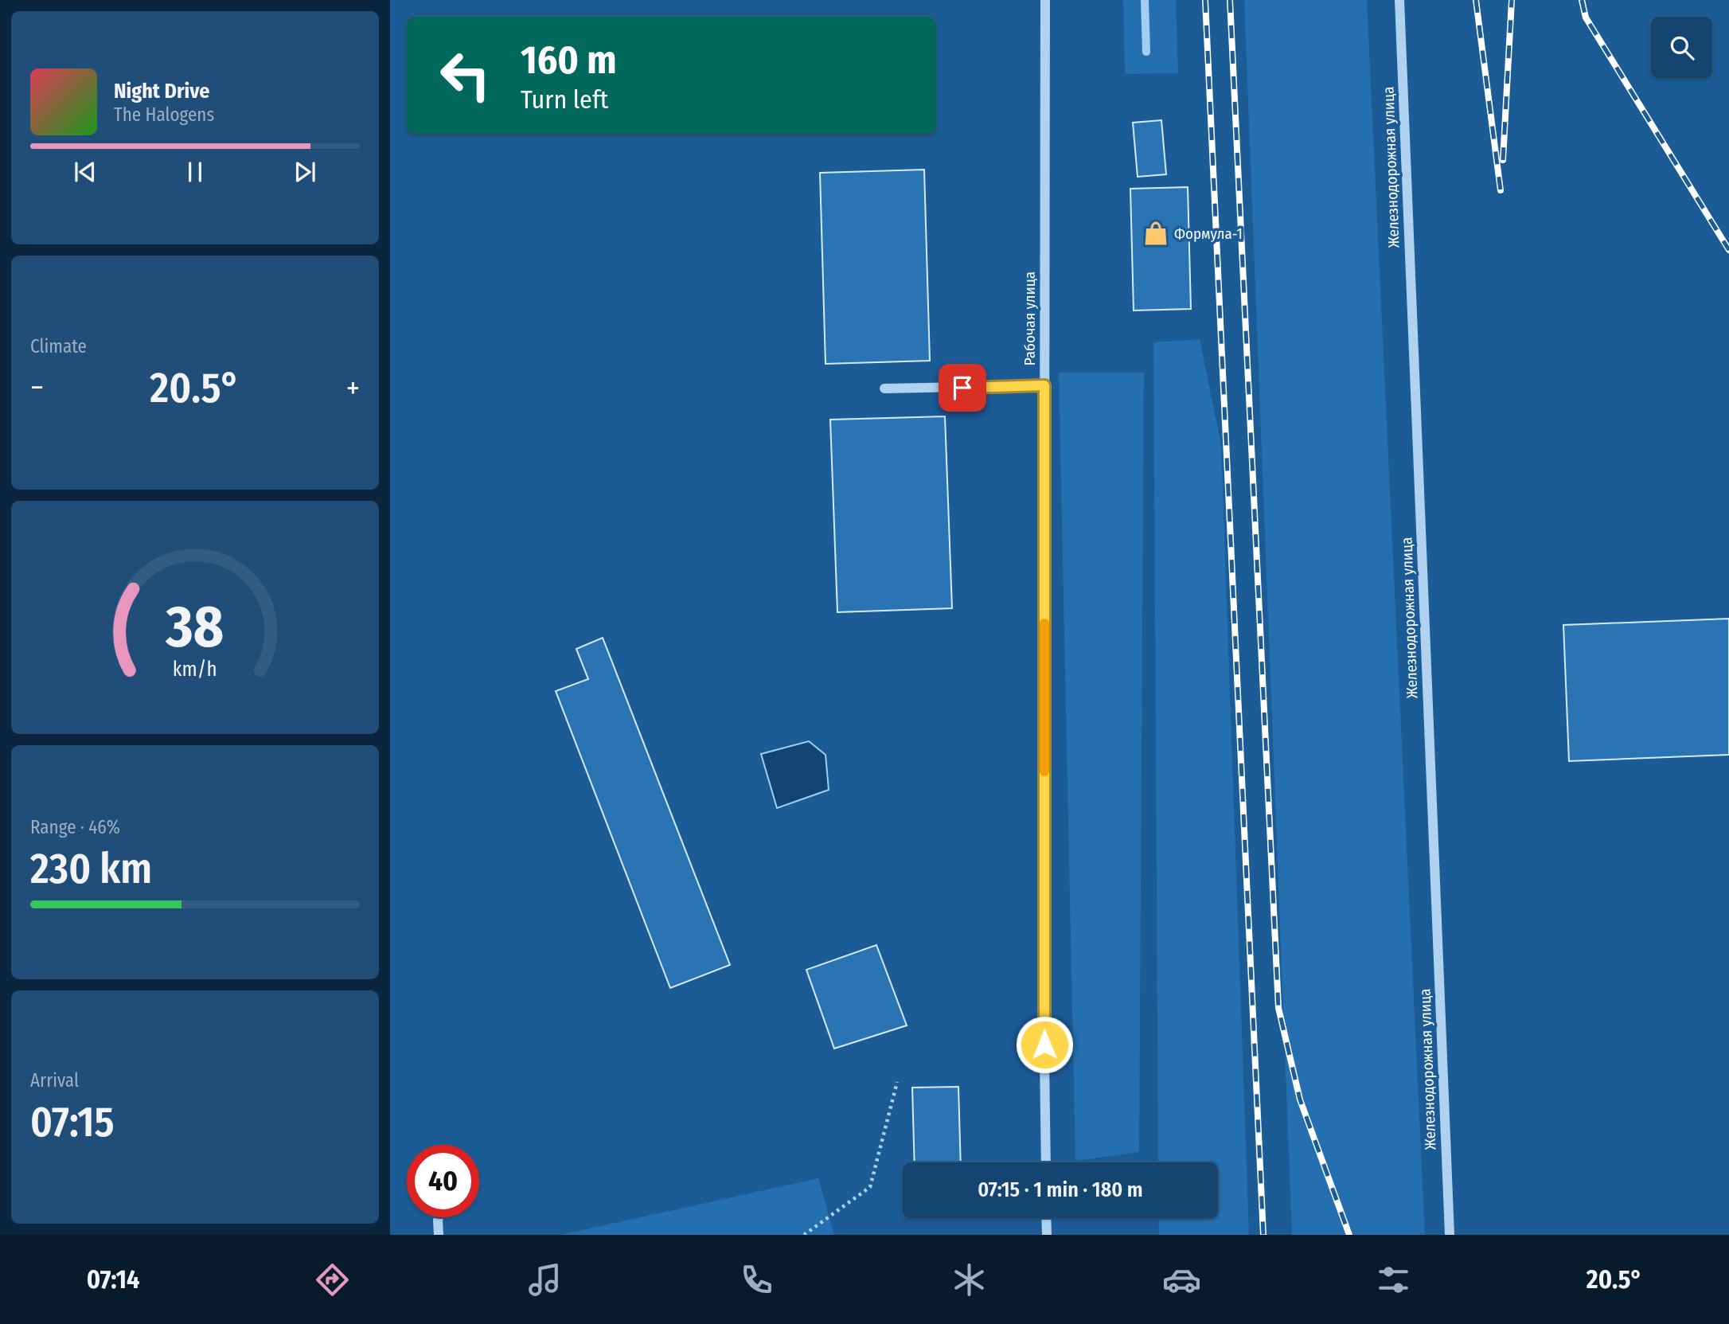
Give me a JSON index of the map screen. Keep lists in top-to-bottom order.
{
  "streets": {
    "street": ["Железнодорожная улица", "Рабочая улица"]
  },
  "places": {
    "shop": ["Формула-1"]
  },
  "page": {
    "turn": ["160 m", "Turn left"],
    "song": ["Night Drive", "The Halogens"],
    "tile": [
      "Climate",
      ["Range · 46%", "230 km"],
      ["Arrival", "07:15"]
    ],
    "heat": ["−", "20.5°", "+"],
    "limit": "40",
    "trip": "07:15 · 1 min · 180 m",
    "tabs": ["07:14", "20.5°"],
    "gauge": ["38", "km/h"]
  }
}
